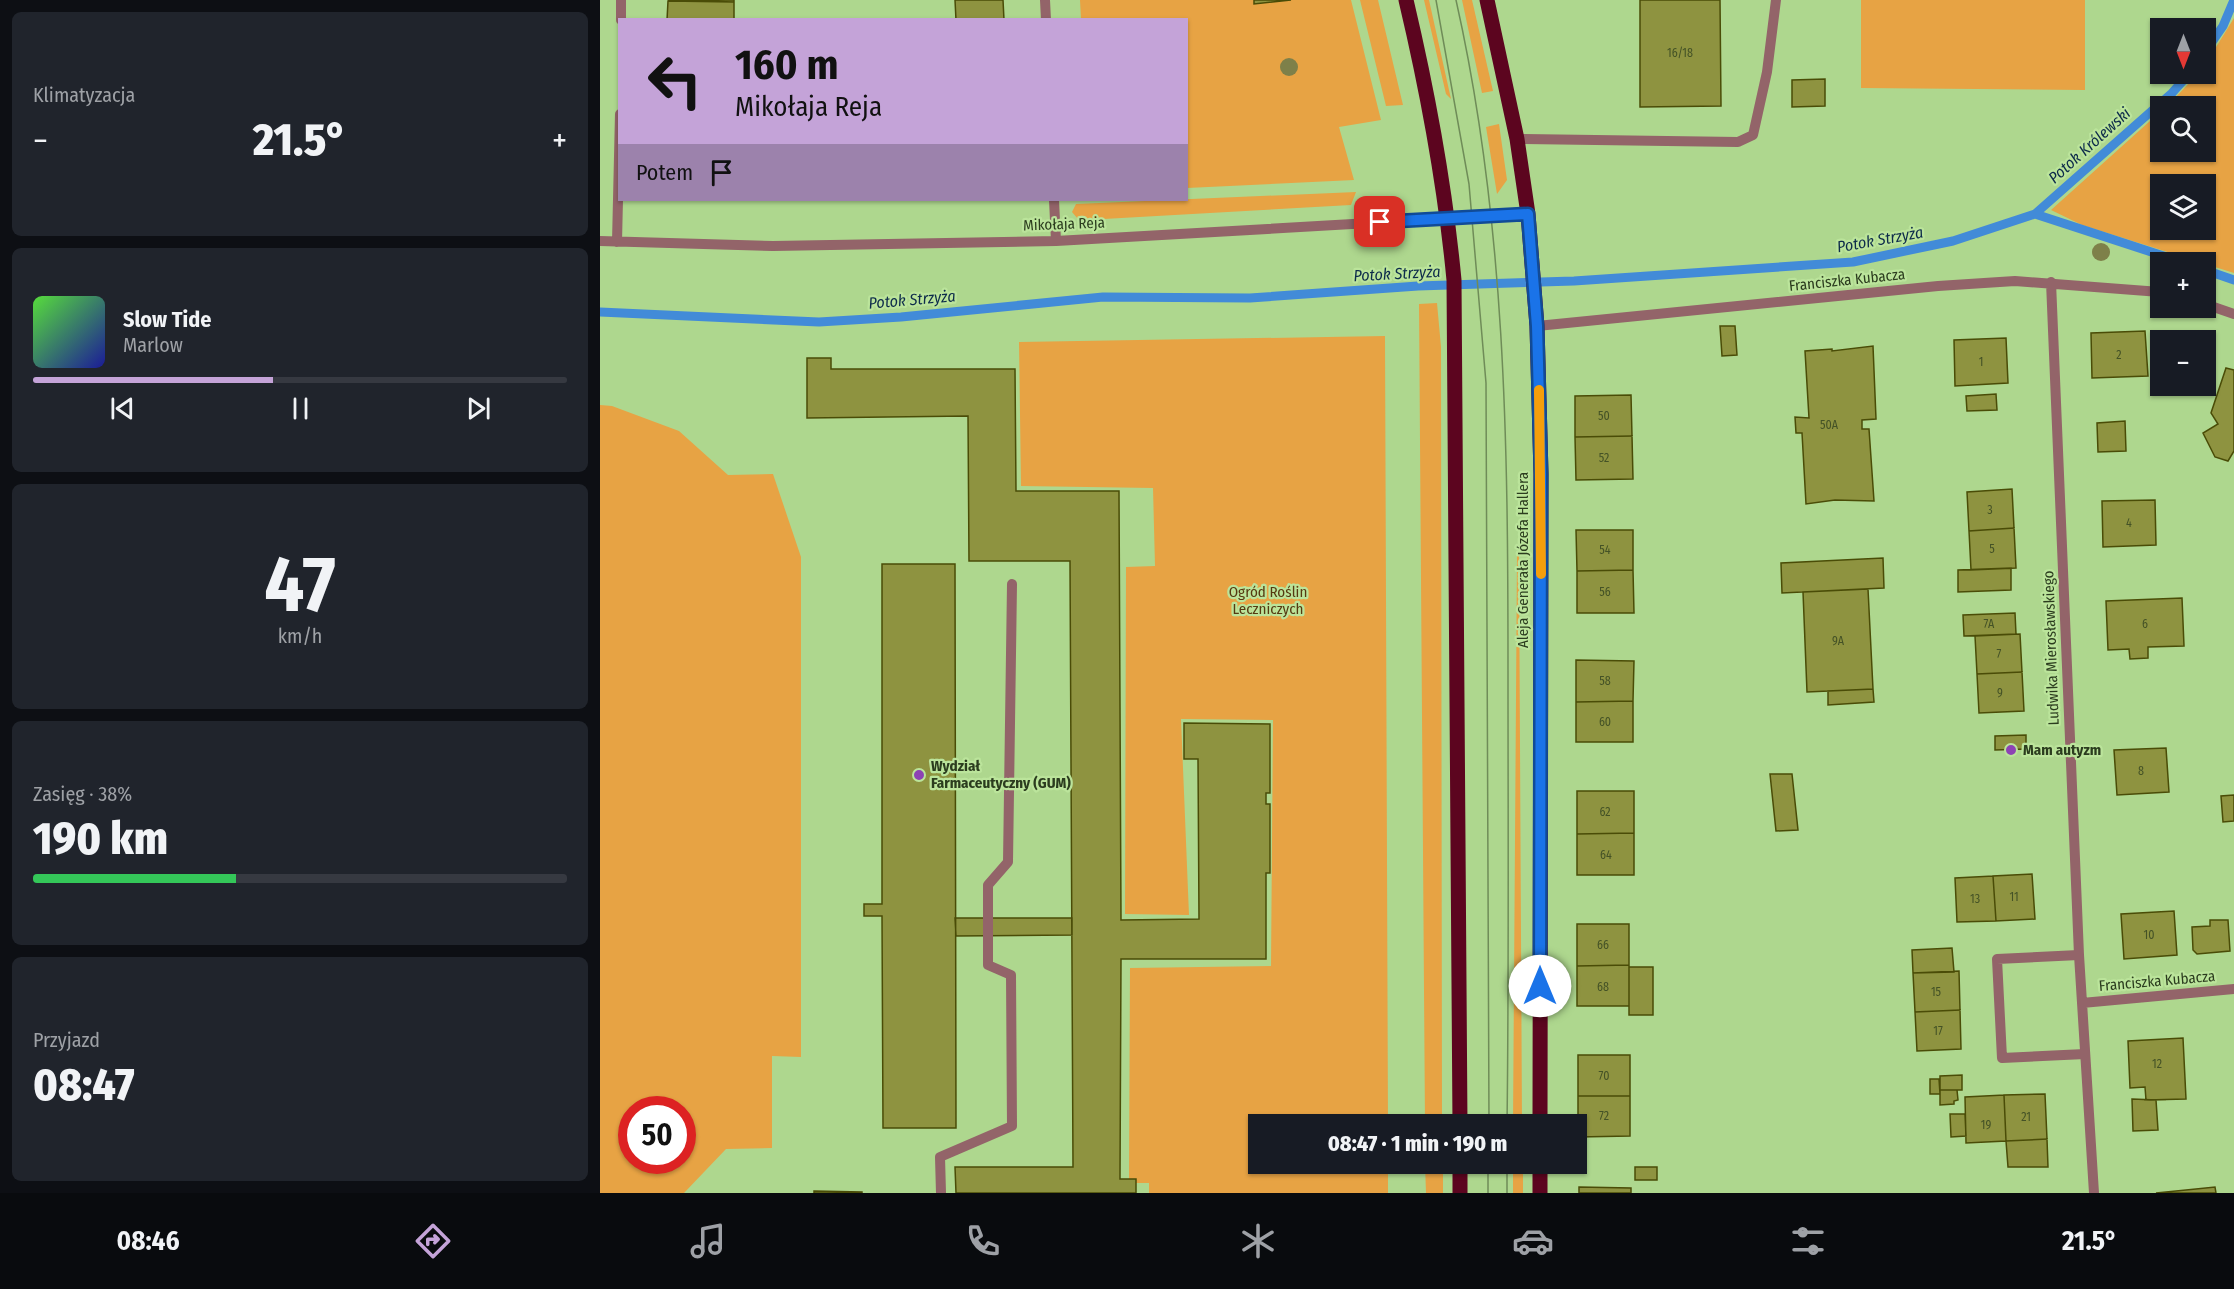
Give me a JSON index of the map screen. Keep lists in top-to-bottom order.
{
  "streets": {
    "main road": ["Aleja Generała Józefa Hallera"],
    "street": ["Mikołaja Reja", "Franciszka Kubacza", "Ludwika Mierosławskiego"]
  },
  "crossings": [
    ["Mikołaja Reja", "Aleja Generała Józefa Hallera"],
    ["Franciszka Kubacza", "Aleja Generała Józefa Hallera"],
    ["Franciszka Kubacza", "Ludwika Mierosławskiego"]
  ],
  "water": ["Potok Królewski", "Potok Strzyża"],
  "parks": ["Ogród Roślin Leczniczych"],
  "places": ["Mam autyzm", "Wydział Farmaceutyczny (GUM)"],
  "house_numbers": [
    "16/18",
    "2",
    "1",
    "50",
    "50A",
    "52",
    "3",
    "4",
    "5",
    "54",
    "56",
    "7A",
    "6",
    "9A",
    "7",
    "58",
    "9",
    "60",
    "8",
    "62",
    "64",
    "11",
    "13",
    "10",
    "66",
    "68",
    "15",
    "17",
    "12",
    "70",
    "72",
    "21",
    "19"
  ],
  "north": "bottom",
  "page": {
    "tile": [
      "Klimatyzacja",
      ["47", "km/h"],
      ["Zasięg · 38%", "190 km"],
      ["Przyjazd", "08:47"]
    ],
    "map_buttons": ["+", "−"],
    "turn": ["160 m", "Mikołaja Reja"],
    "heat": ["−", "21.5°", "+"],
    "then": "Potem",
    "song": ["Slow Tide", "Marlow"],
    "limit": "50",
    "trip": "08:47 · 1 min · 190 m",
    "tabs": ["08:46", "21.5°"]
  }
}
